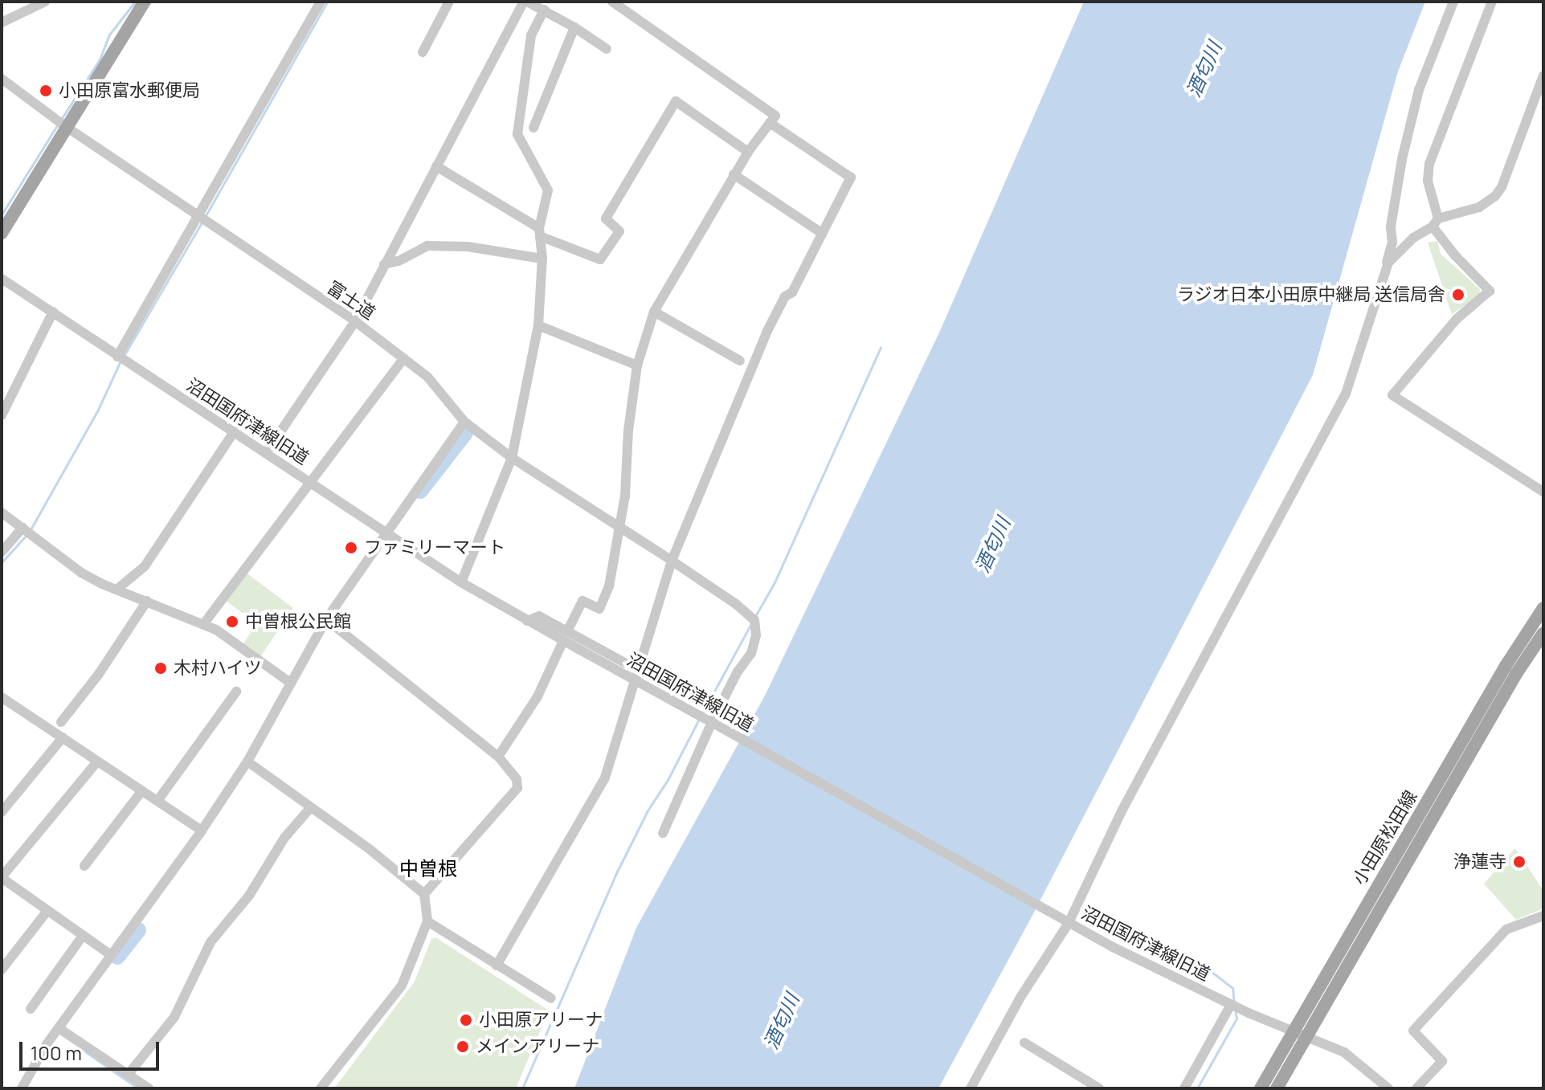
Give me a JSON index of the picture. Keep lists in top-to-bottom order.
{
  "streets": {
    "main road": ["小田原松田線"],
    "street": ["富士道", "沼田国府津線旧道"]
  },
  "crossings": [
    ["富士道", "沼田国府津線旧道"],
    ["沼田国府津線旧道", "小田原松田線"]
  ],
  "districts": ["中曽根"],
  "water": ["酒匂川"],
  "places": [
    "小田原富水郵便局",
    "ラジオ日本小田原中継局 送信局舎",
    "ファミリーマート",
    "中曽根公民館",
    "木村ハイツ",
    "浄蓮寺",
    "小田原アリーナ",
    "メインアリーナ"
  ],
  "scale_bar": "100 m"
}
